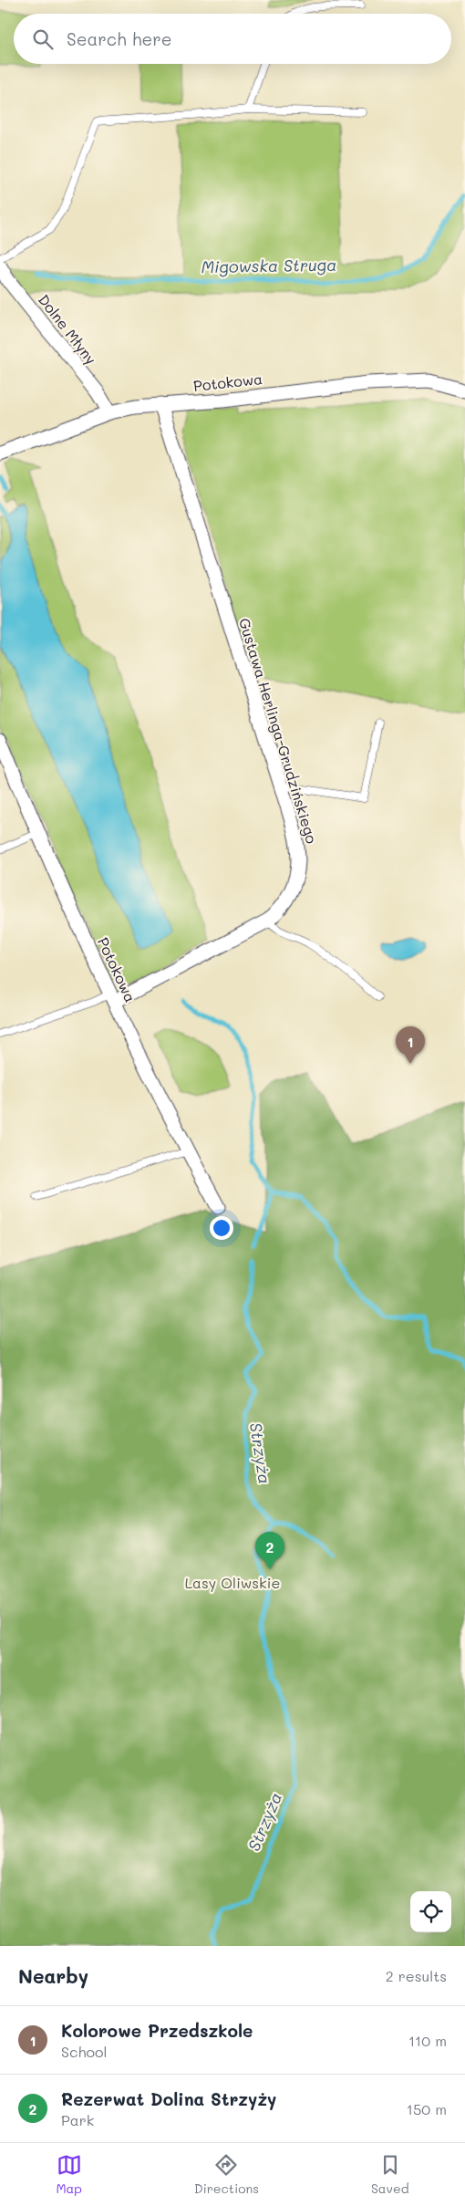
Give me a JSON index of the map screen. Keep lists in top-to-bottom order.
{
  "streets": {
    "street": ["Dolne Młyny", "Potokowa", "Gustawa Herlinga-Grudzińskiego"]
  },
  "crossings": [
    ["Dolne Młyny", "Potokowa"],
    ["Potokowa", "Gustawa Herlinga-Grudzińskiego"]
  ],
  "water": ["Migowska Struga", "Strzyża"],
  "parks": ["Lasy Oliwskie"],
  "page": {
    "search": "Search here",
    "pins": ["1", "2"],
    "heading": ["Nearby", "2 results"],
    "list": [
      {
        "mark": "1",
        "name": "Kolorowe Przedszkole",
        "note": "School",
        "value": "110 m"
      },
      {
        "mark": "2",
        "name": "Rezerwat Dolina Strzyży",
        "note": "Park",
        "value": "150 m"
      }
    ],
    "nav": ["Map", "Directions", "Saved"]
  }
}
